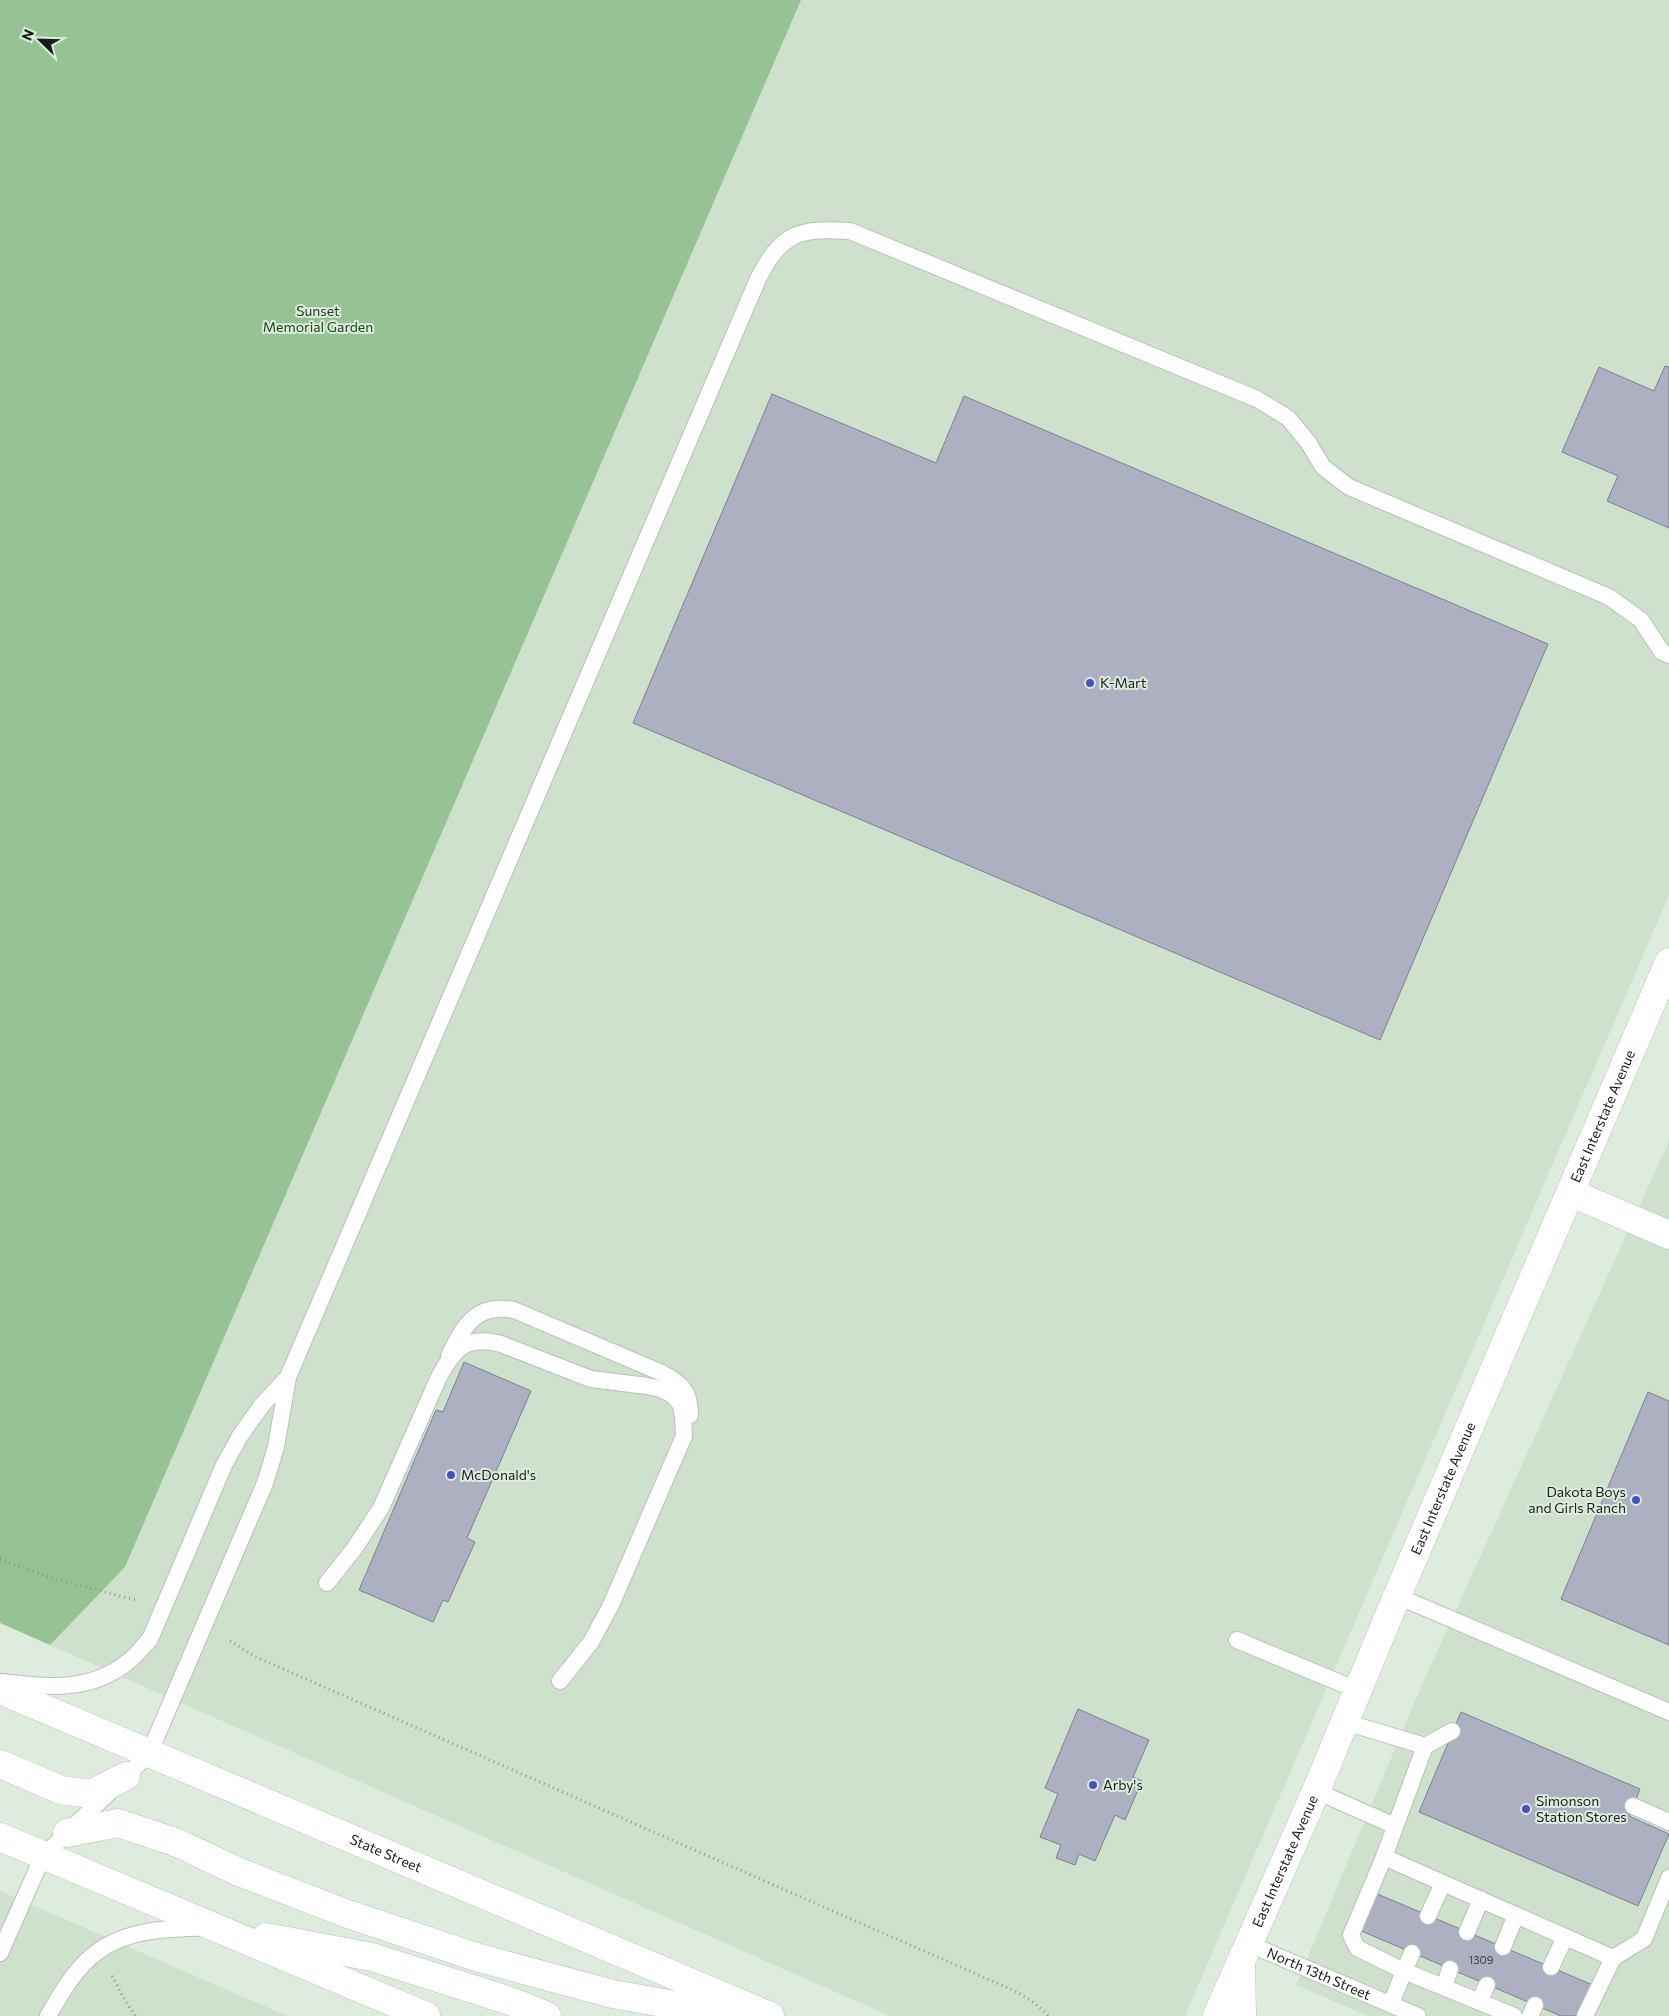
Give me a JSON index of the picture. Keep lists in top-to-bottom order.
{
  "streets": {
    "main road": ["East Interstate Avenue", "State Street"],
    "lane": ["North 13th Street"]
  },
  "crossings": [
    ["East Interstate Avenue", "North 13th Street"]
  ],
  "parks": ["Sunset Memorial Garden"],
  "places": [
    "K-Mart",
    "McDonald's",
    "Dakota Boys and Girls Ranch",
    "Arby's",
    "Simonson Station Stores"
  ],
  "house_numbers": ["1309"],
  "north": "top left"
}
